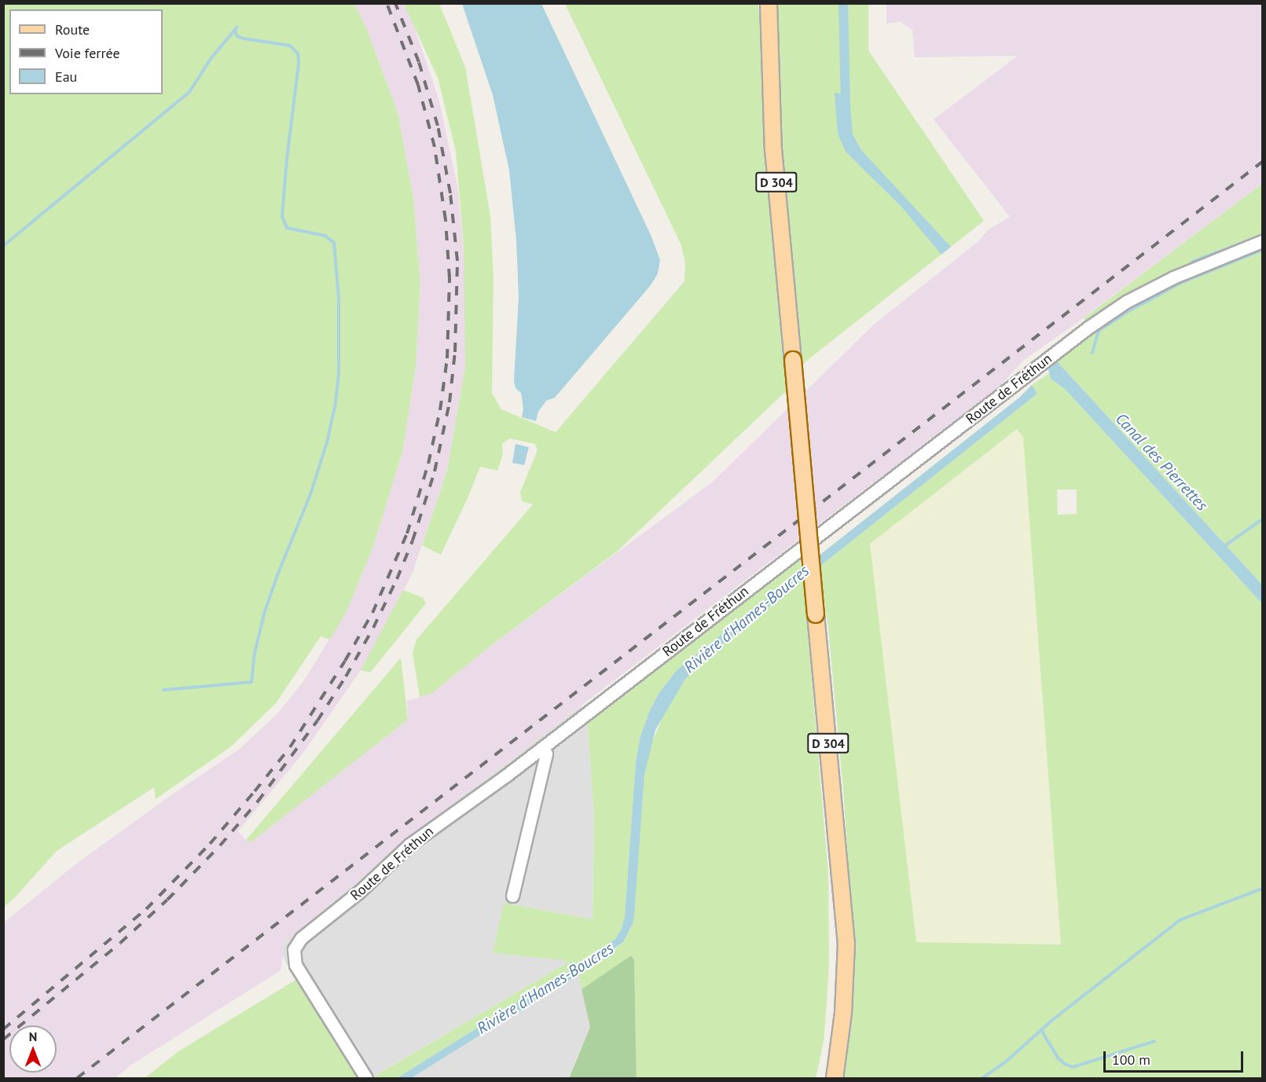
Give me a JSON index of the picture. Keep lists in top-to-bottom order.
{
  "streets": {
    "main road": ["D 304"],
    "street": ["Route de Fréthun"]
  },
  "water": ["Canal des Pierrettes", "Rivière d'Hames-Boucres"],
  "legend": ["Route", "Voie ferrée", "Eau"],
  "scale_bar": "100 m",
  "north": "top"
}
